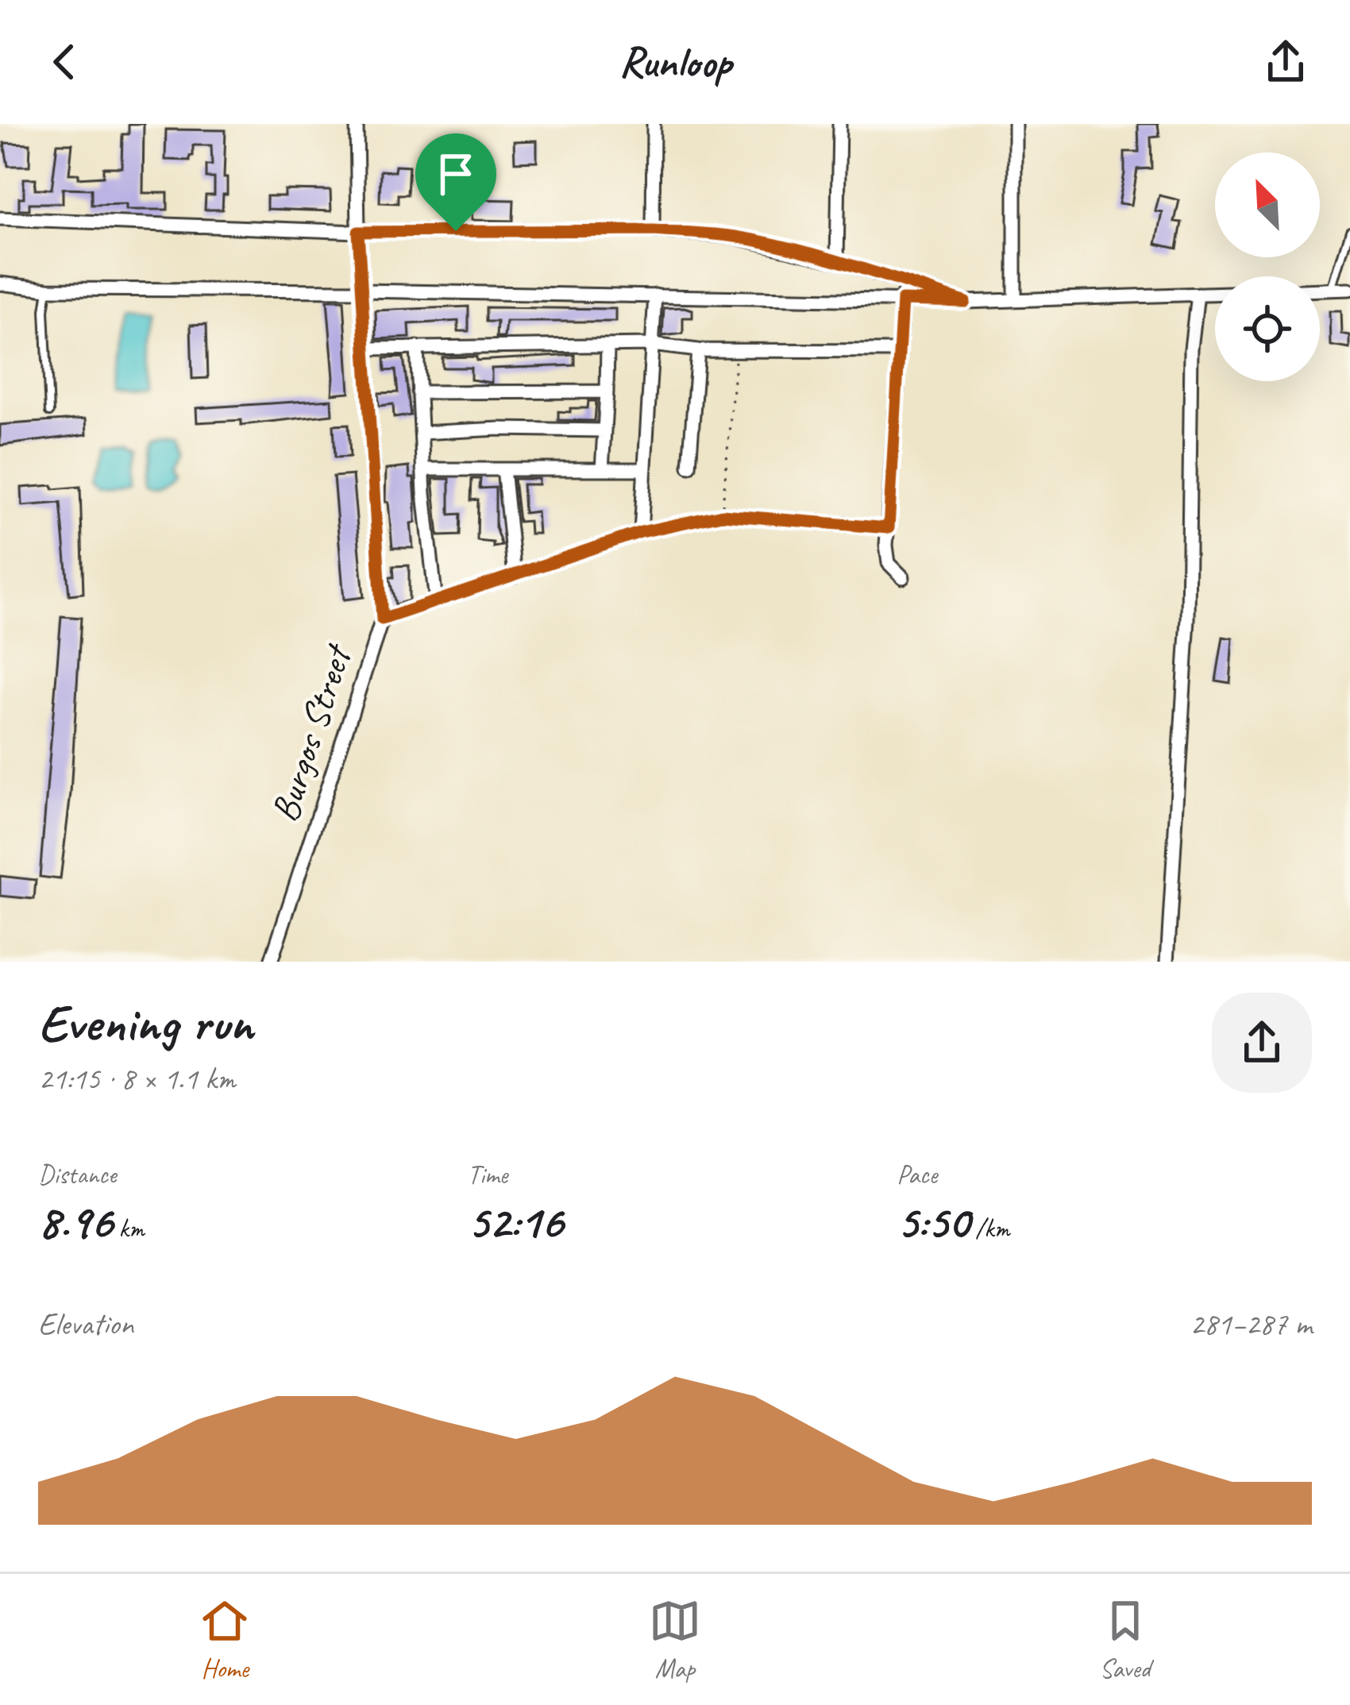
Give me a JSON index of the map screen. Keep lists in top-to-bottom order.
{
  "streets": {
    "street": ["Burgos Street"]
  },
  "north": "top left",
  "page": {
    "header": "Runloop",
    "heading": ["Evening run", "21:15 · 8 × 1.1 km"],
    "stats": [
      ["Distance", "8.96 km"],
      ["Time", "52:16"],
      ["Pace", "5:50 /km"]
    ],
    "chart": ["Elevation", "281–287 m"],
    "tabs": ["Home", "Map", "Saved"]
  }
}
